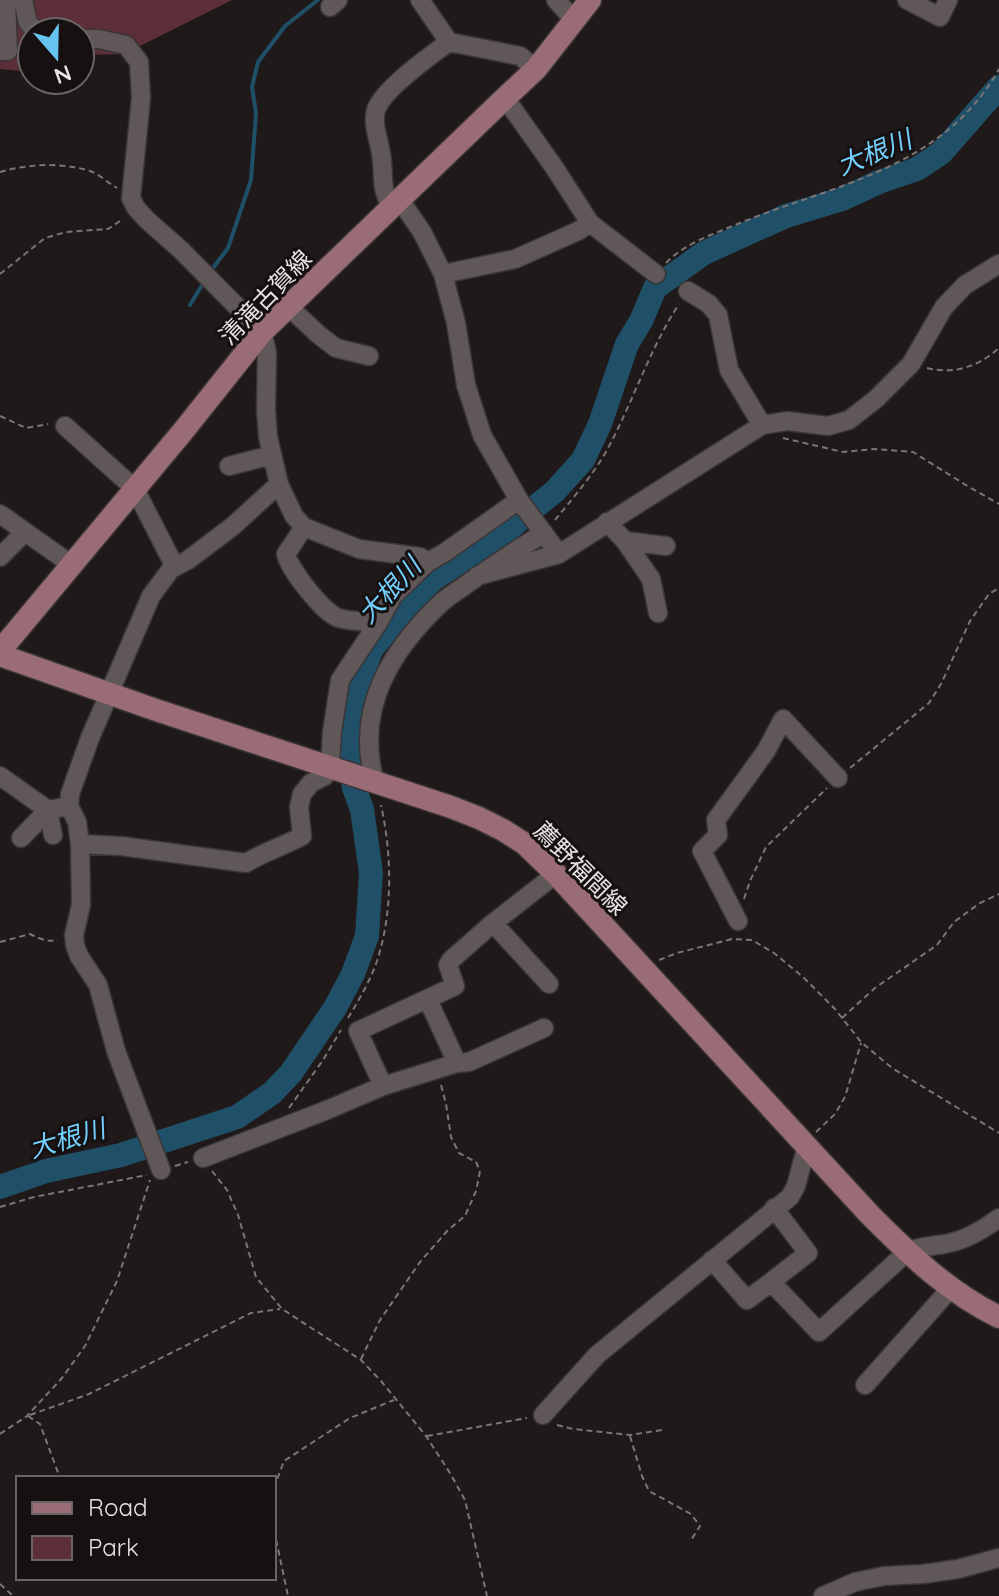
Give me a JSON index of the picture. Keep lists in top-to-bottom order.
{
  "streets": {
    "main road": ["清滝古賀線", "薦野福間線"]
  },
  "crossings": [
    ["清滝古賀線", "薦野福間線"]
  ],
  "water": ["大根川"],
  "legend": ["Road", "Park"],
  "north": "bottom"
}
